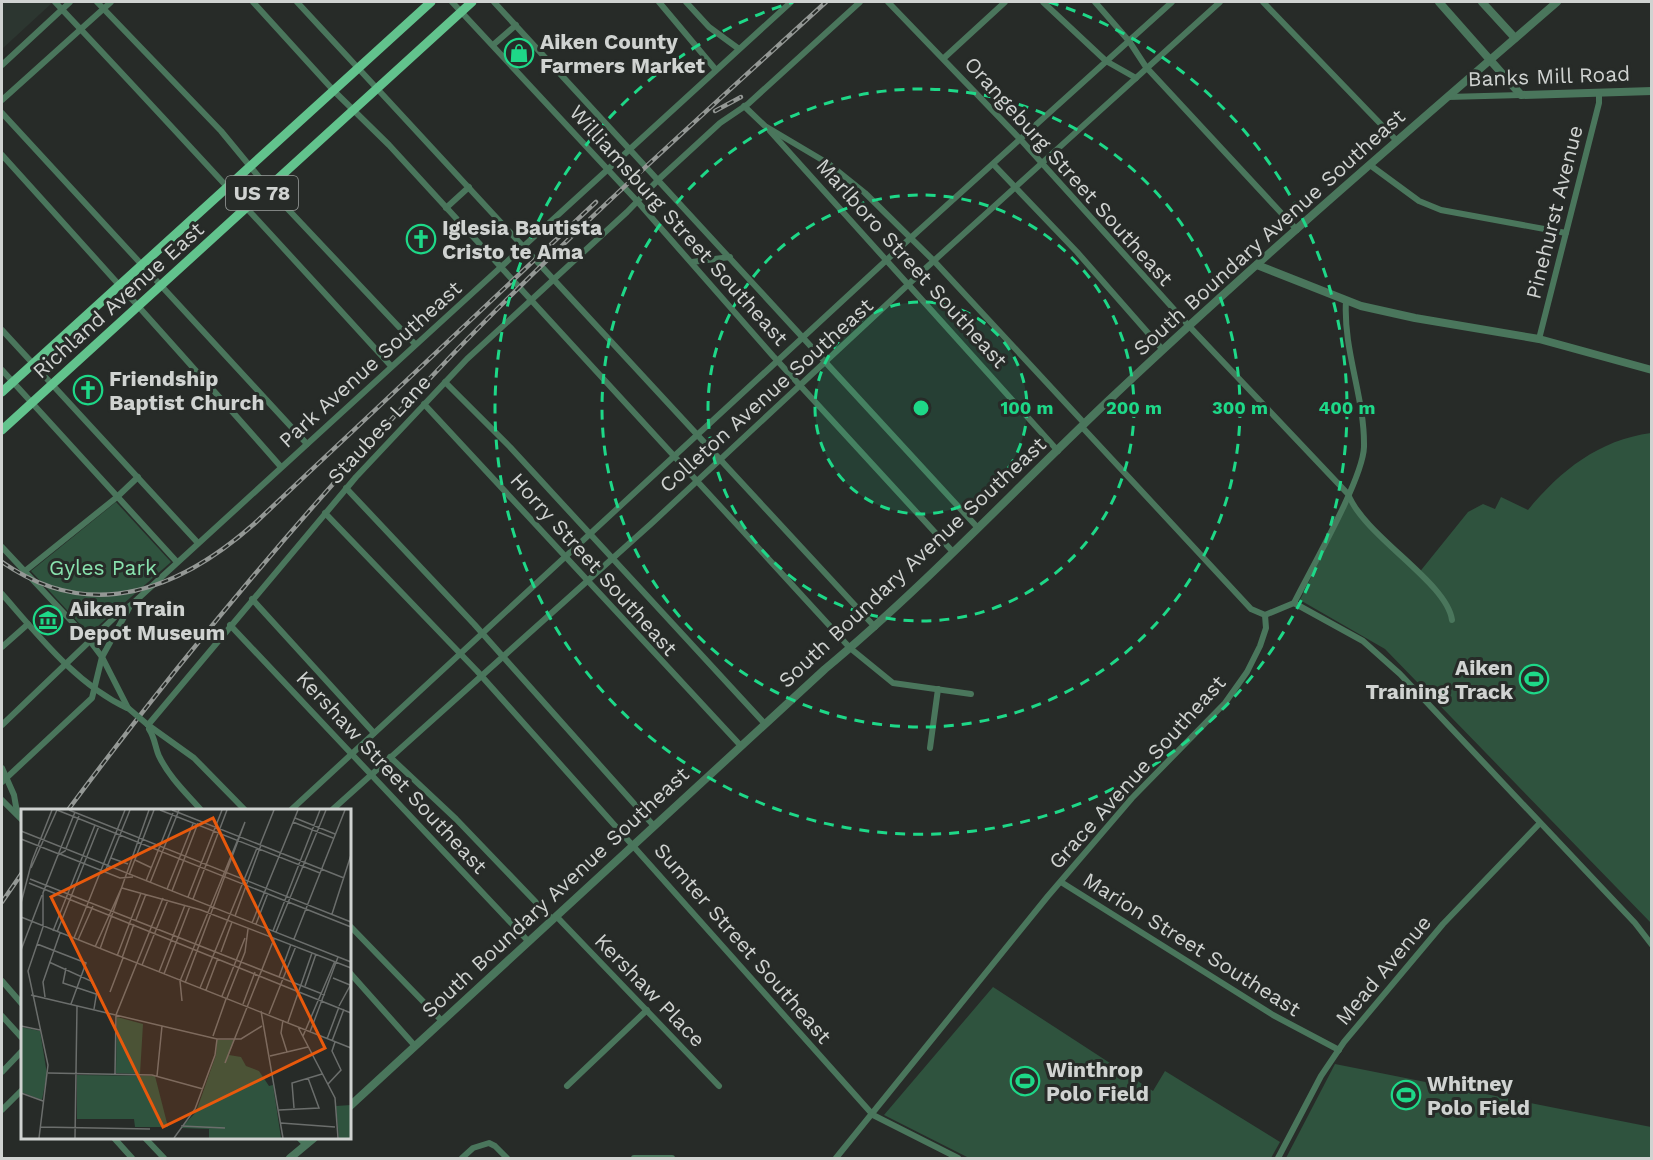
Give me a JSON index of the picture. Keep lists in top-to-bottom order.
{
  "streets": {
    "main road": ["US 78", "Richland Avenue East"],
    "street": [
      "Banks Mill Road",
      "Orangeburg Street Southeast",
      "Pinehurst Avenue",
      "Williamsburg Street Southeast",
      "South Boundary Avenue Southeast",
      "Marlboro Street Southeast",
      "Park Avenue Southeast",
      "Colleton Avenue Southeast",
      "Staubes Lane",
      "Horry Street Southeast",
      "Kershaw Street Southeast",
      "Grace Avenue Southeast",
      "Sumter Street Southeast",
      "Marion Street Southeast",
      "Mead Avenue",
      "Kershaw Place"
    ]
  },
  "crossings": [
    ["Banks Mill Road", "Pinehurst Avenue"],
    ["Banks Mill Road", "South Boundary Avenue Southeast"],
    ["Orangeburg Street Southeast", "South Boundary Avenue Southeast"],
    ["Orangeburg Street Southeast", "Colleton Avenue Southeast"],
    ["Williamsburg Street Southeast", "South Boundary Avenue Southeast"],
    ["Williamsburg Street Southeast", "Richland Avenue East"],
    ["Williamsburg Street Southeast", "Park Avenue Southeast"],
    ["Williamsburg Street Southeast", "Colleton Avenue Southeast"],
    ["Williamsburg Street Southeast", "Staubes Lane"],
    ["South Boundary Avenue Southeast", "Marlboro Street Southeast"],
    ["South Boundary Avenue Southeast", "Horry Street Southeast"],
    ["South Boundary Avenue Southeast", "Kershaw Street Southeast"],
    ["South Boundary Avenue Southeast", "Sumter Street Southeast"],
    ["South Boundary Avenue Southeast", "Kershaw Place"],
    ["Marlboro Street Southeast", "Colleton Avenue Southeast"],
    ["Marlboro Street Southeast", "Grace Avenue Southeast"],
    ["Colleton Avenue Southeast", "Horry Street Southeast"],
    ["Colleton Avenue Southeast", "Kershaw Street Southeast"],
    ["Colleton Avenue Southeast", "Sumter Street Southeast"],
    ["Staubes Lane", "Horry Street Southeast"],
    ["Staubes Lane", "Kershaw Street Southeast"],
    ["Staubes Lane", "Sumter Street Southeast"],
    ["Kershaw Street Southeast", "Kershaw Place"],
    ["Grace Avenue Southeast", "Sumter Street Southeast"],
    ["Grace Avenue Southeast", "Marion Street Southeast"],
    ["Marion Street Southeast", "Mead Avenue"]
  ],
  "parks": ["Gyles Park"],
  "places": {
    "shop": ["Aiken County Farmers Market"],
    "church": ["Iglesia Bautista Cristo te Ama", "Friendship Baptist Church"],
    "museum": ["Aiken Train Depot Museum"],
    "sports": ["Aiken Training Track", "Winthrop Polo Field", "Whitney Polo Field"]
  },
  "rings": [
    "100 m",
    "200 m",
    "300 m",
    "400 m"
  ]
}
